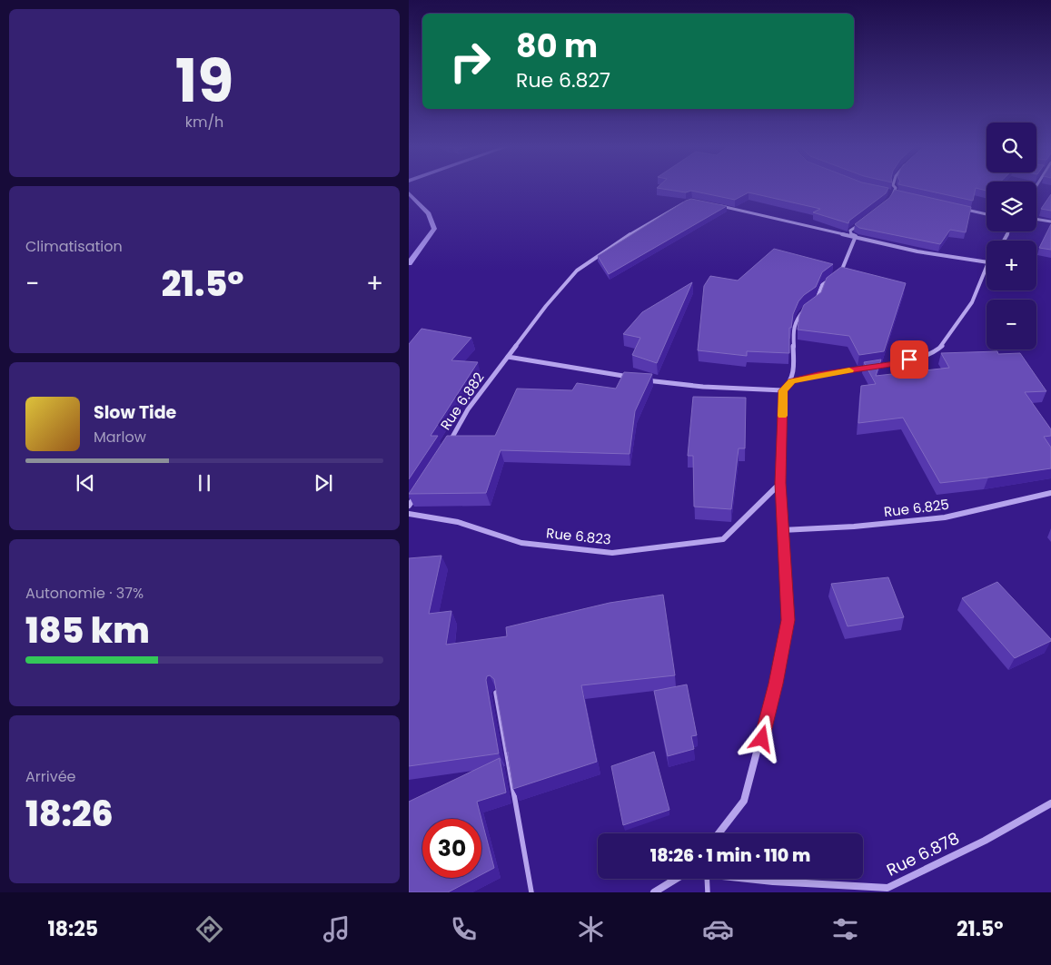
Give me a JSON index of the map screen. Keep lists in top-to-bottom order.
{
  "streets": {
    "street": [
      "Rue 6.882",
      "Rue 6.825",
      "Rue 6.823",
      "Rue 6.878"
    ]
  },
  "page": {
    "tile": [
      ["19", "km/h"],
      "Climatisation",
      ["Autonomie · 37%", "185 km"],
      ["Arrivée", "18:26"]
    ],
    "turn": ["80 m", "Rue 6.827"],
    "map_buttons": ["+", "−"],
    "heat": ["−", "21.5°", "+"],
    "song": ["Slow Tide", "Marlow"],
    "limit": "30",
    "trip": "18:26 · 1 min · 110 m",
    "tabs": ["18:25", "21.5°"]
  }
}
